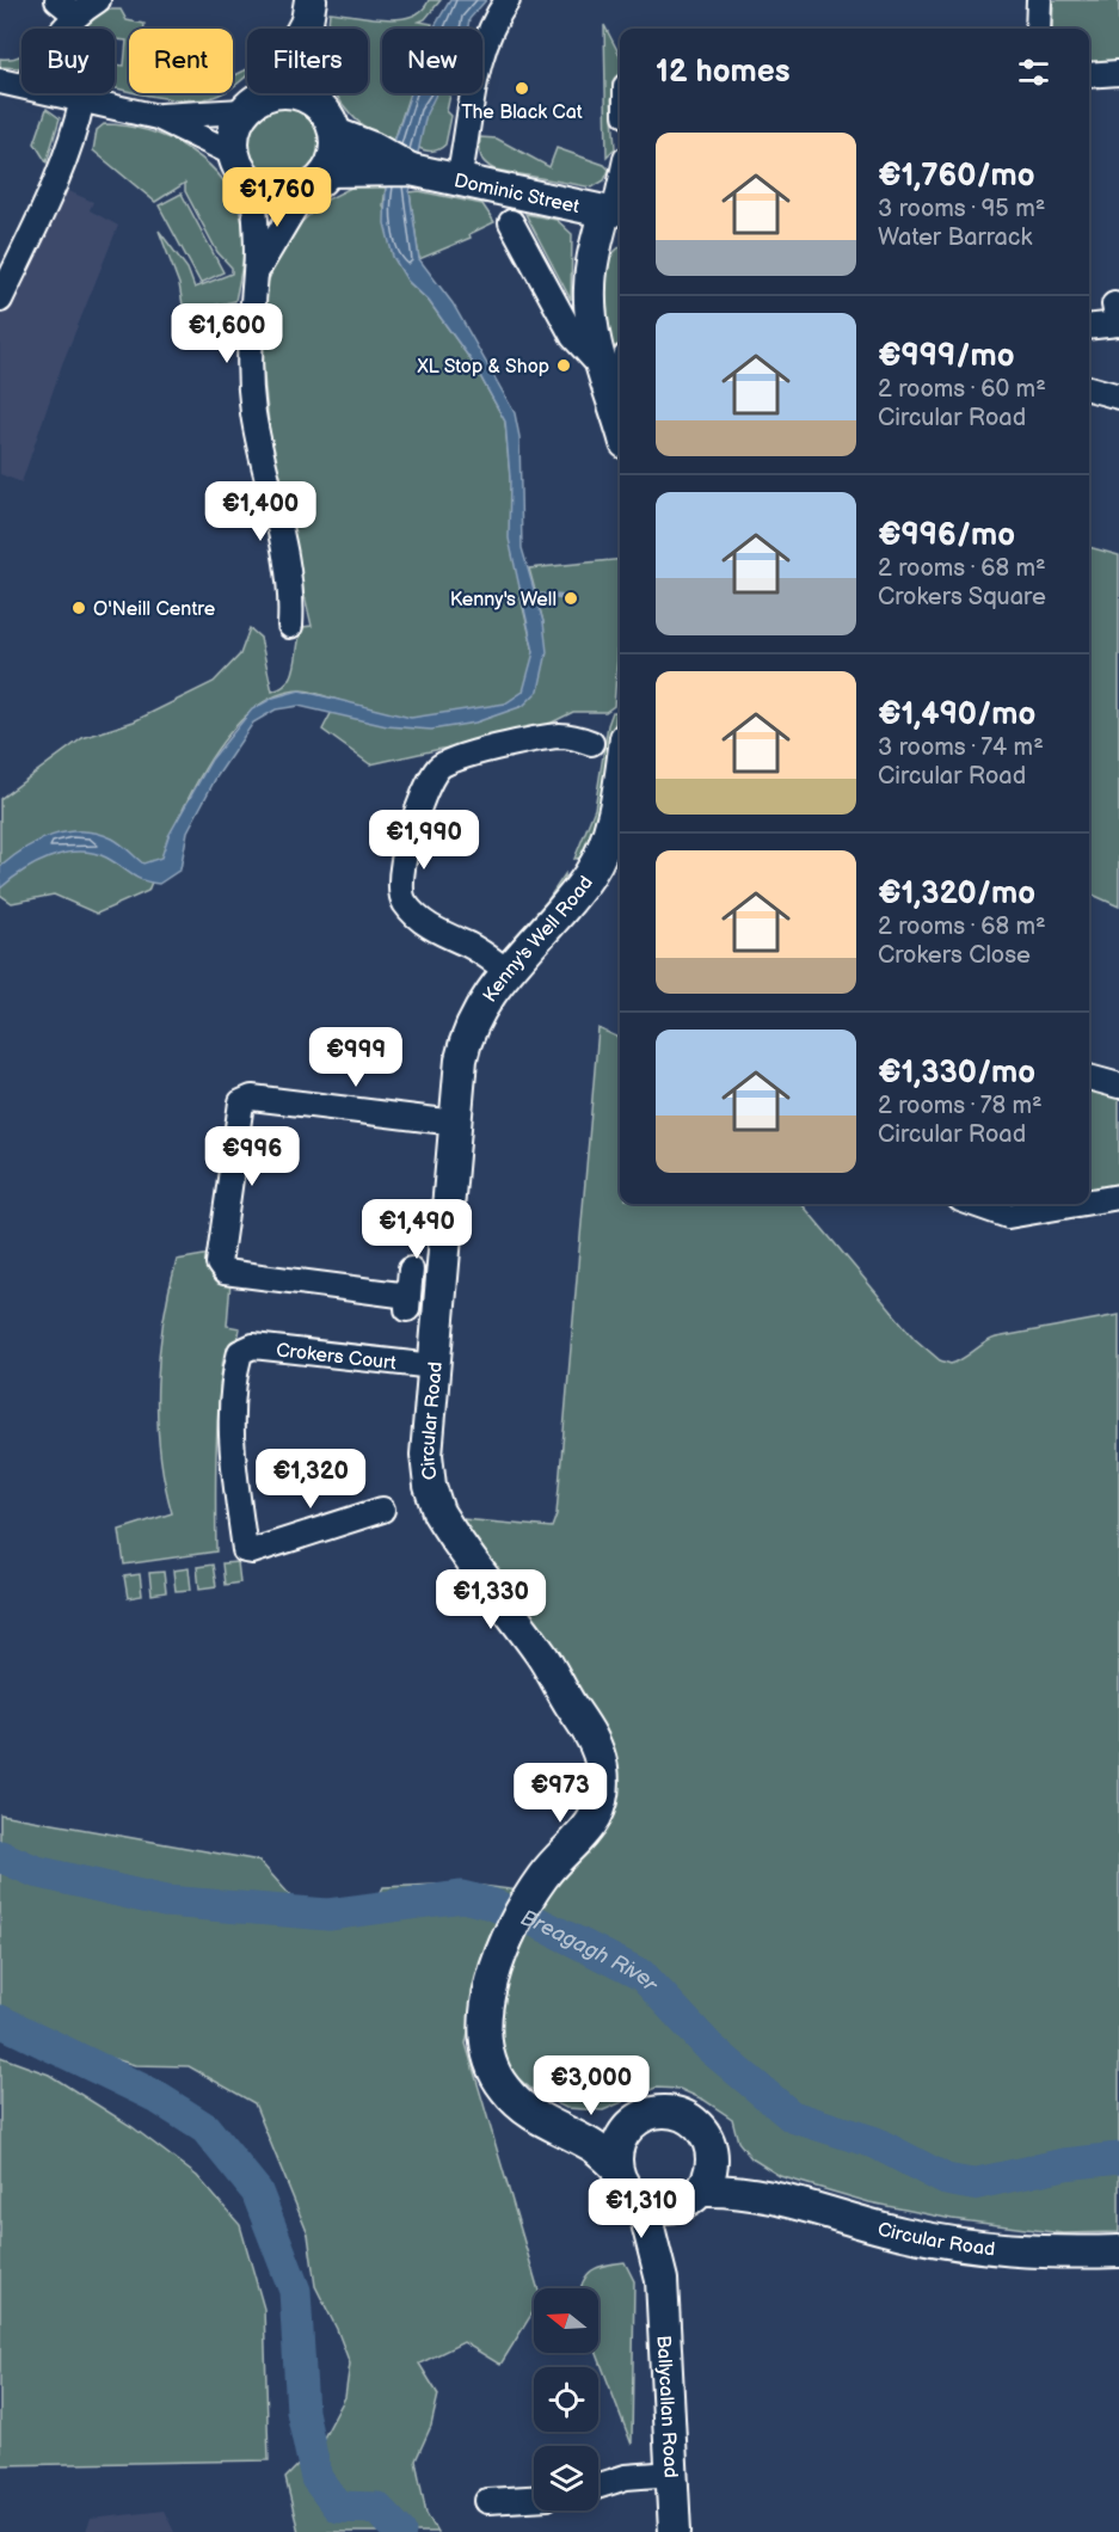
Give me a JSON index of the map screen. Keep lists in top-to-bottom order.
{
  "streets": {
    "main road": [
      "Dominic Street",
      "Kenny's Well Road",
      "Circular Road",
      "Ballycallan Road"
    ],
    "street": ["Crokers Court"]
  },
  "crossings": [
    ["Kenny's Well Road", "Circular Road"],
    ["Crokers Court", "Circular Road"],
    ["Circular Road", "Ballycallan Road"]
  ],
  "water": ["Breagagh River"],
  "places": [
    "The Black Cat",
    "XL Stop & Shop",
    "Kenny's Well",
    "O'Neill Centre"
  ],
  "north": "left",
  "page": {
    "chip": [
      "Buy",
      "Rent",
      "Filters",
      "New"
    ],
    "heading": "12 homes",
    "list": [
      {
        "name": "€1,760/mo",
        "note": "3 rooms · 95 m² · Water Barrack"
      },
      {
        "name": "€999/mo",
        "note": "2 rooms · 60 m² · Circular Road"
      },
      {
        "name": "€996/mo",
        "note": "2 rooms · 68 m² · Crokers Square"
      },
      {
        "name": "€1,490/mo",
        "note": "3 rooms · 74 m² · Circular Road"
      },
      {
        "name": "€1,320/mo",
        "note": "2 rooms · 68 m² · Crokers Close"
      },
      {
        "name": "€1,330/mo",
        "note": "2 rooms · 78 m² · Circular Road"
      }
    ],
    "price": [
      "€1,760",
      "€1,600",
      "€1,400",
      "€1,990",
      "€999",
      "€996",
      "€1,490",
      "€1,320",
      "€1,330",
      "€973",
      "€3,000",
      "€1,310"
    ]
  }
}
